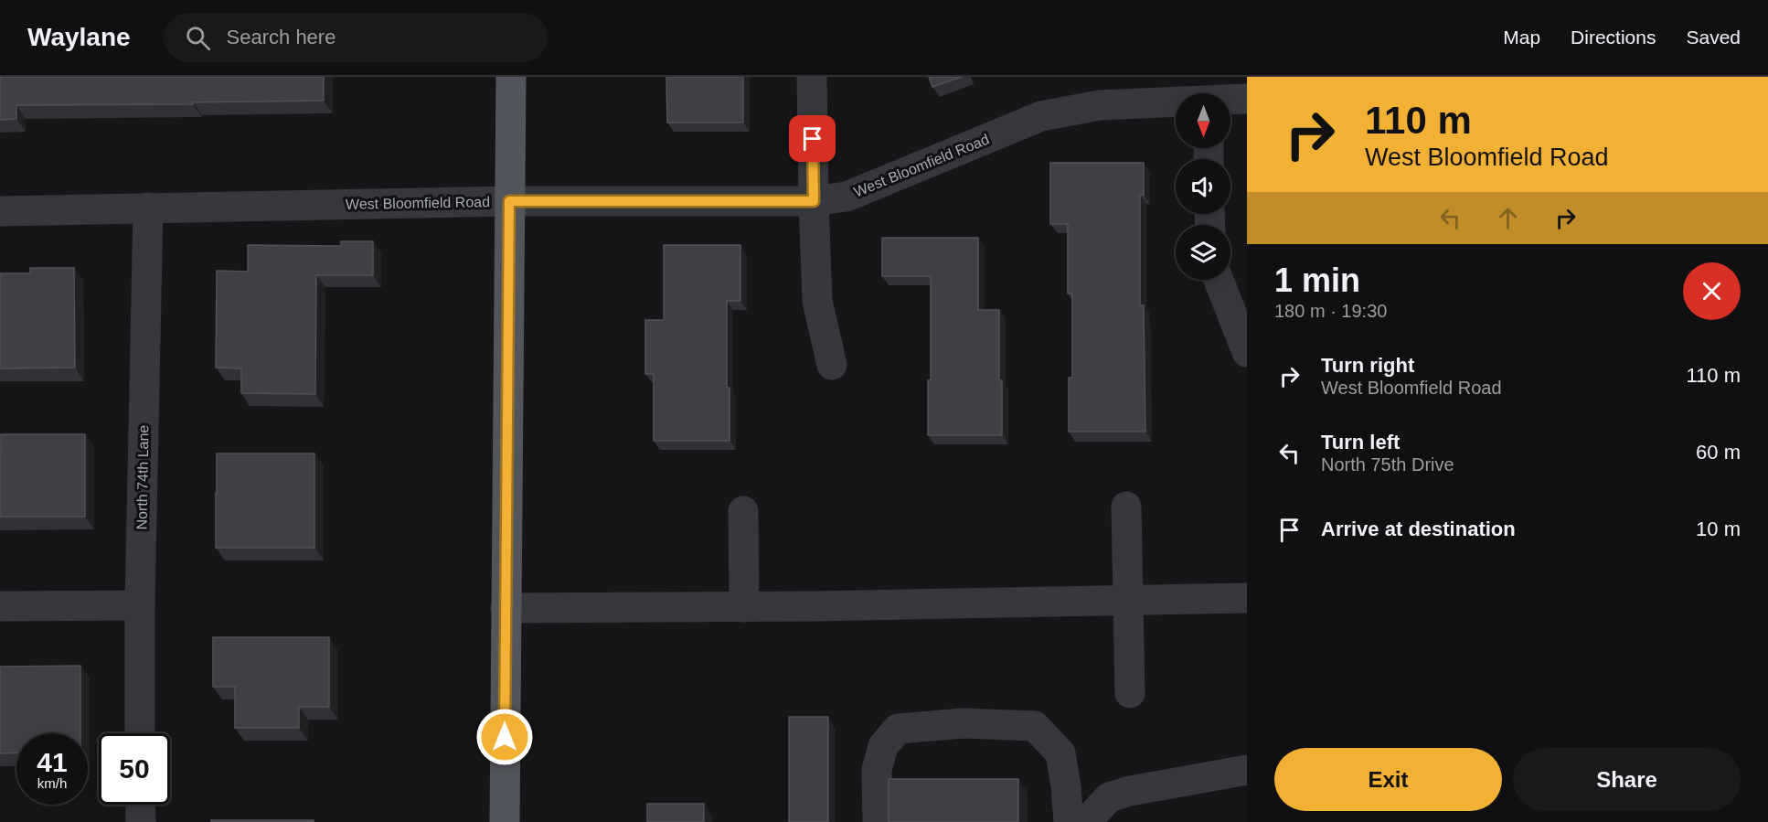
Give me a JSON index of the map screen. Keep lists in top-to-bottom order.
{
  "streets": {
    "street": ["West Bloomfield Road", "North 74th Lane"]
  },
  "crossings": [
    ["West Bloomfield Road", "North 74th Lane"]
  ],
  "north": "bottom",
  "page": {
    "header": "Waylane",
    "search": "Search here",
    "nav": ["Map", "Directions", "Saved"],
    "turn": ["110 m", "West Bloomfield Road"],
    "heading": ["1 min", "180 m · 19:30"],
    "list": [
      {
        "name": "Turn right",
        "note": "West Bloomfield Road",
        "value": "110 m"
      },
      {
        "name": "Turn left",
        "note": "North 75th Drive",
        "value": "60 m"
      },
      {
        "name": "Arrive at destination",
        "value": "10 m"
      }
    ],
    "speed": "41 km/h",
    "limit": "50",
    "buttons": ["Exit", "Share"]
  }
}
